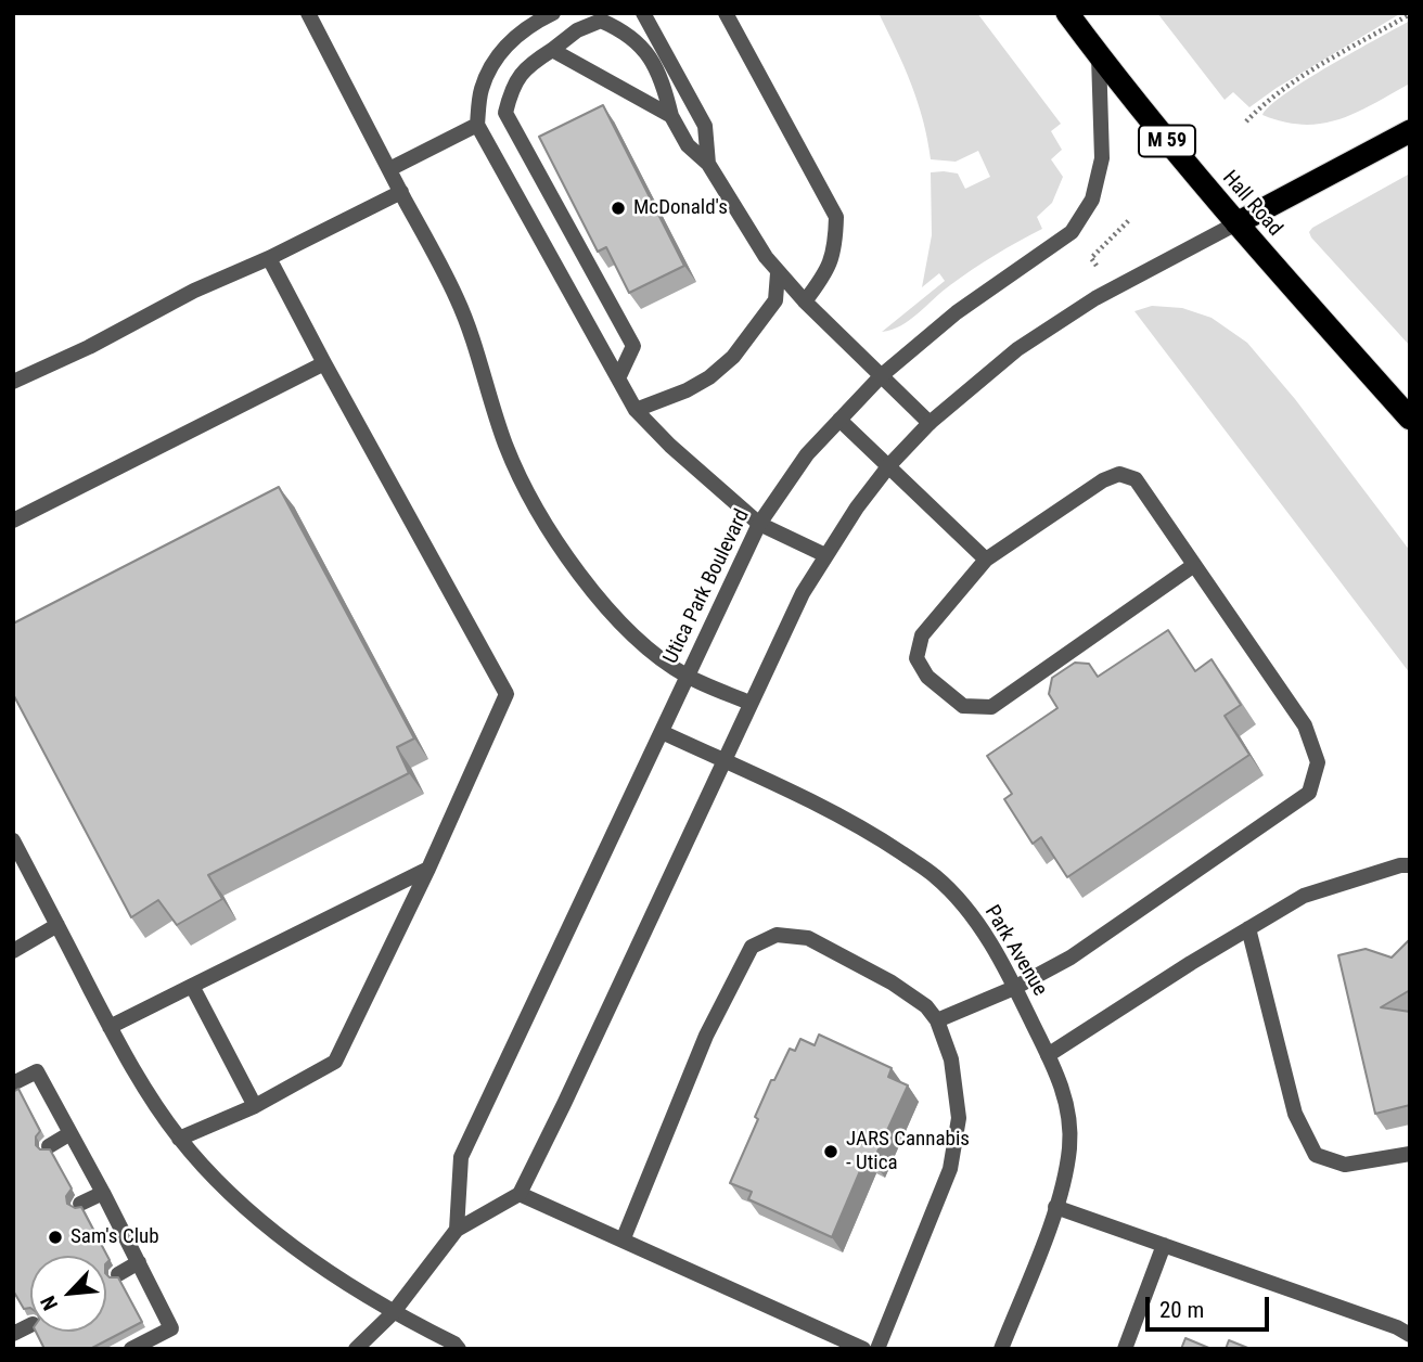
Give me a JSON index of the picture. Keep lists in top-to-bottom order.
{
  "streets": {
    "highway": ["M 59", "Hall Road"],
    "street": ["Utica Park Boulevard", "Park Avenue"]
  },
  "crossings": [
    ["Hall Road", "Utica Park Boulevard"],
    ["Utica Park Boulevard", "Park Avenue"]
  ],
  "places": ["McDonald's", "JARS Cannabis - Utica", "Sam's Club"],
  "scale_bar": "20 m",
  "north": "bottom left"
}
